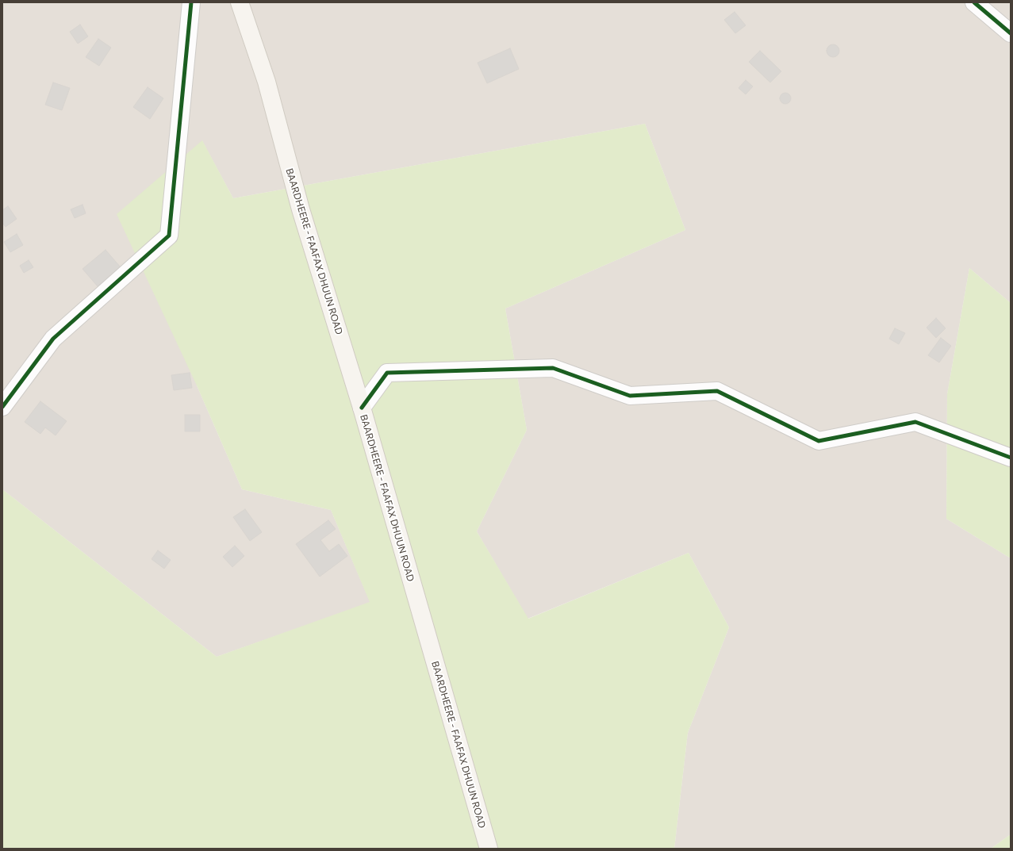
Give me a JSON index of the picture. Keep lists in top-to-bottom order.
{
  "streets": {
    "main road": ["BAARDHEERE - FAAFAX DHUUN ROAD"]
  }
}
